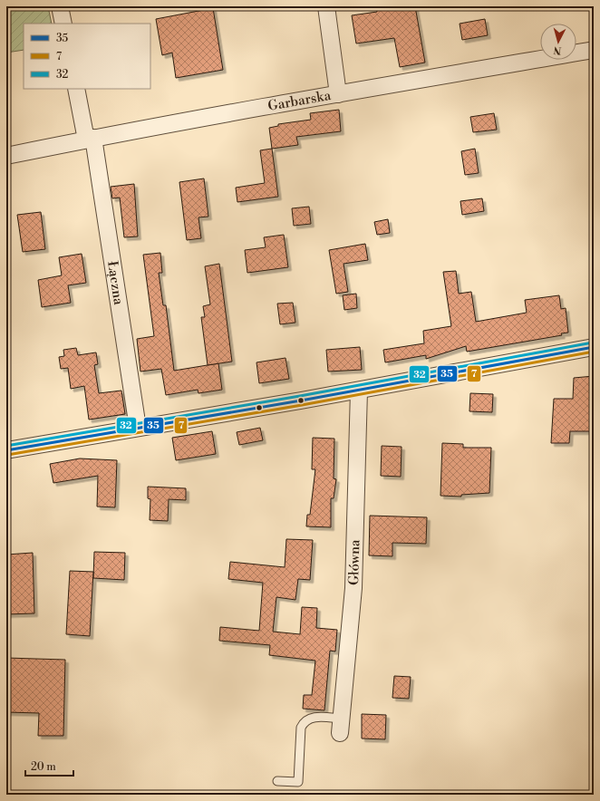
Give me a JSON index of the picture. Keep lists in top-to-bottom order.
{
  "streets": {
    "street": ["Garbarska", "Łączna", "Główna"]
  },
  "crossings": [
    ["Garbarska", "Łączna"]
  ],
  "lines": ["transit line 32", "transit line 35", "transit line 7"],
  "legend": ["35", "7", "32"],
  "scale_bar": "20 m",
  "north": "bottom"
}
